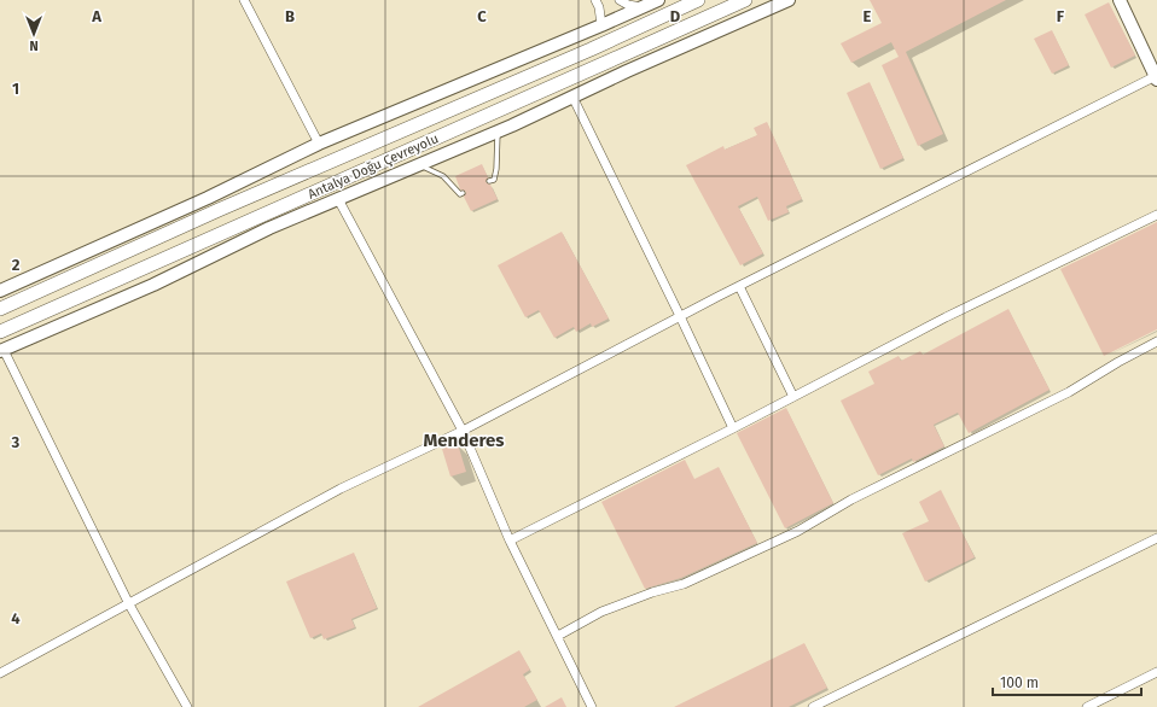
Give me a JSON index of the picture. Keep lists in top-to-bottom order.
{
  "streets": {
    "main road": ["Antalya Doğu Çevreyolu"]
  },
  "districts": ["Menderes"],
  "scale_bar": "100 m",
  "north": "bottom",
  "grid": {
    "columns": [
      "A",
      "B",
      "C",
      "D",
      "E",
      "F"
    ],
    "rows": [
      "1",
      "2",
      "3",
      "4"
    ]
  }
}
